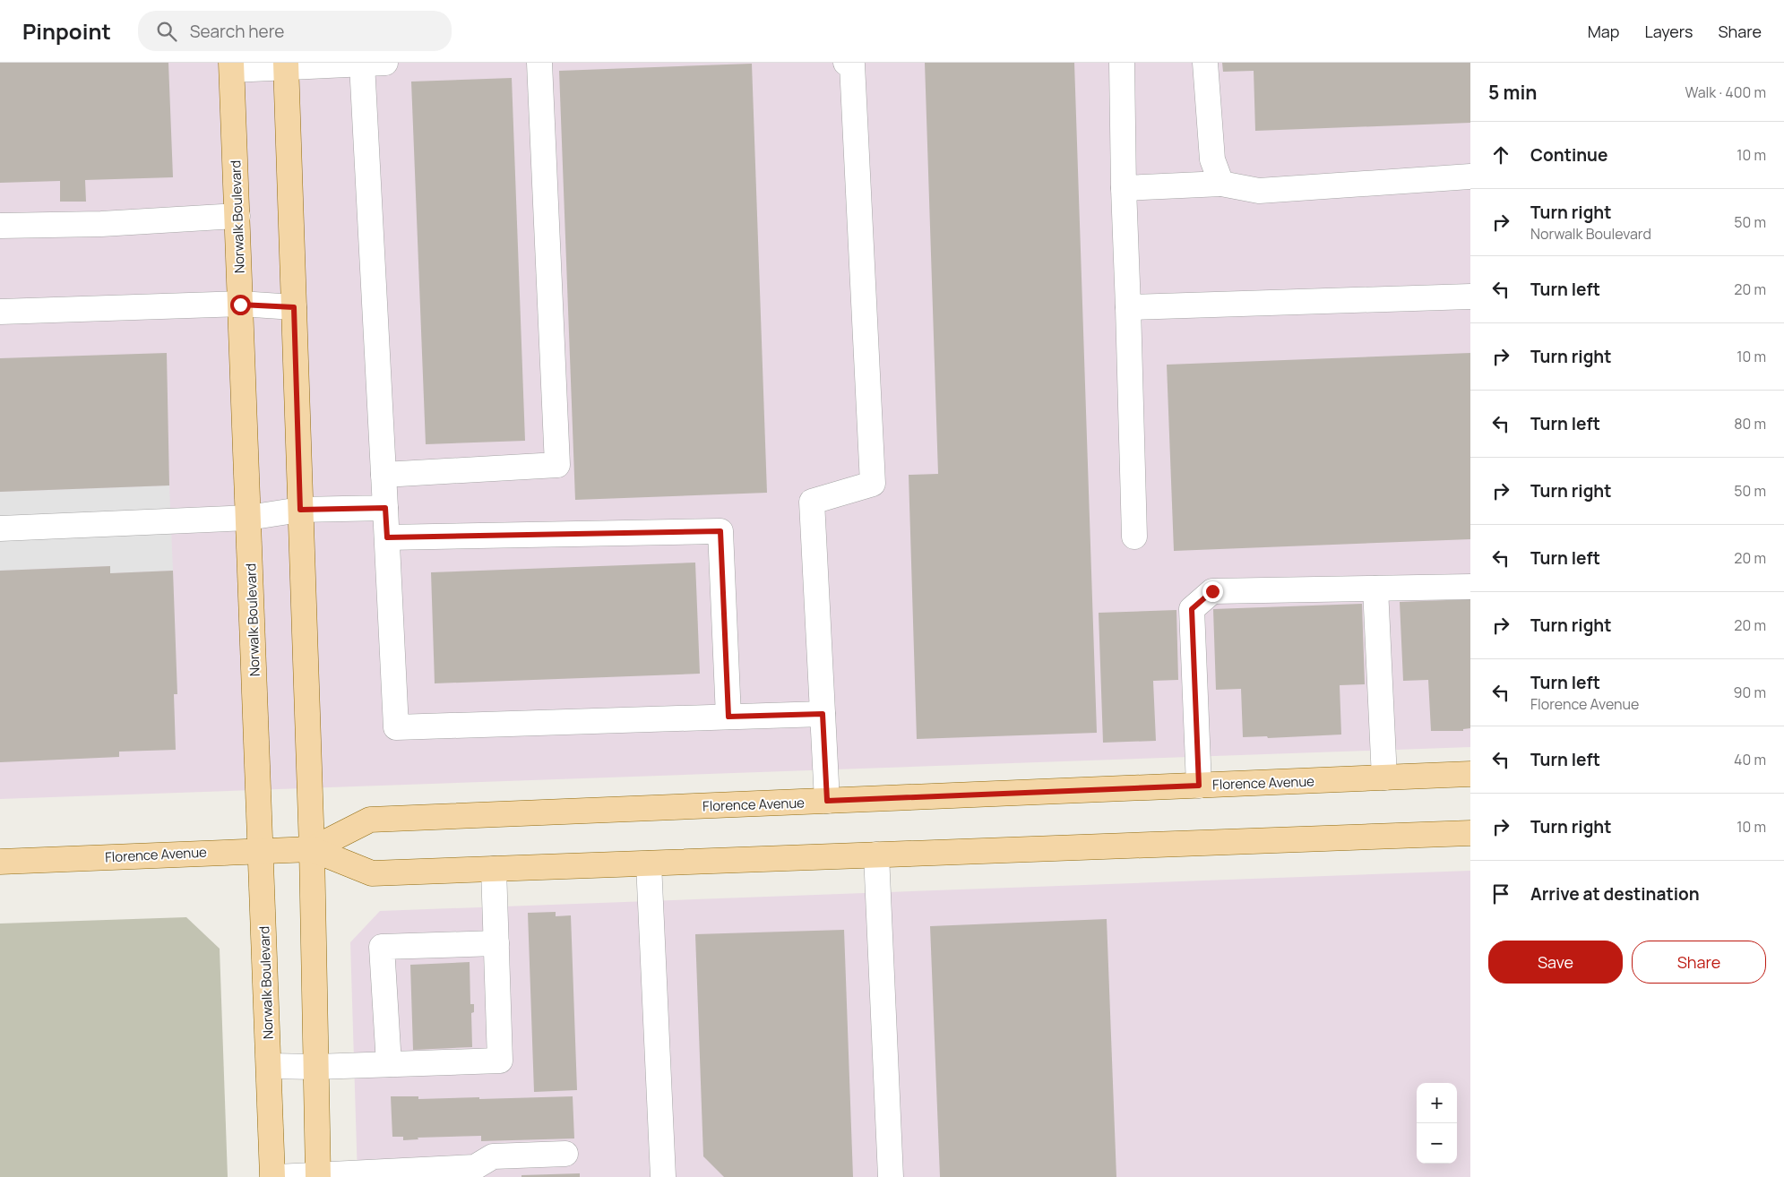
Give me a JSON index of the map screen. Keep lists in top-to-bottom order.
{
  "streets": {
    "main road": ["Norwalk Boulevard", "Florence Avenue"]
  },
  "crossings": [
    ["Norwalk Boulevard", "Florence Avenue"]
  ],
  "page": {
    "header": "Pinpoint",
    "search": "Search here",
    "nav": ["Map", "Layers", "Share"],
    "heading": ["5 min", "Walk · 400 m"],
    "list": [
      ["Continue", "10 m"],
      ["Turn right", "Norwalk Boulevard", "50 m"],
      ["Turn left", "20 m"],
      ["Turn right", "10 m"],
      ["Turn left", "80 m"],
      ["Turn right", "50 m"],
      ["Turn left", "20 m"],
      ["Turn right", "20 m"],
      ["Turn left", "Florence Avenue", "90 m"],
      ["Turn left", "40 m"],
      ["Turn right", "10 m"],
      "Arrive at destination"
    ],
    "buttons": ["Save", "Share"],
    "map_buttons": ["+", "−"]
  }
}
